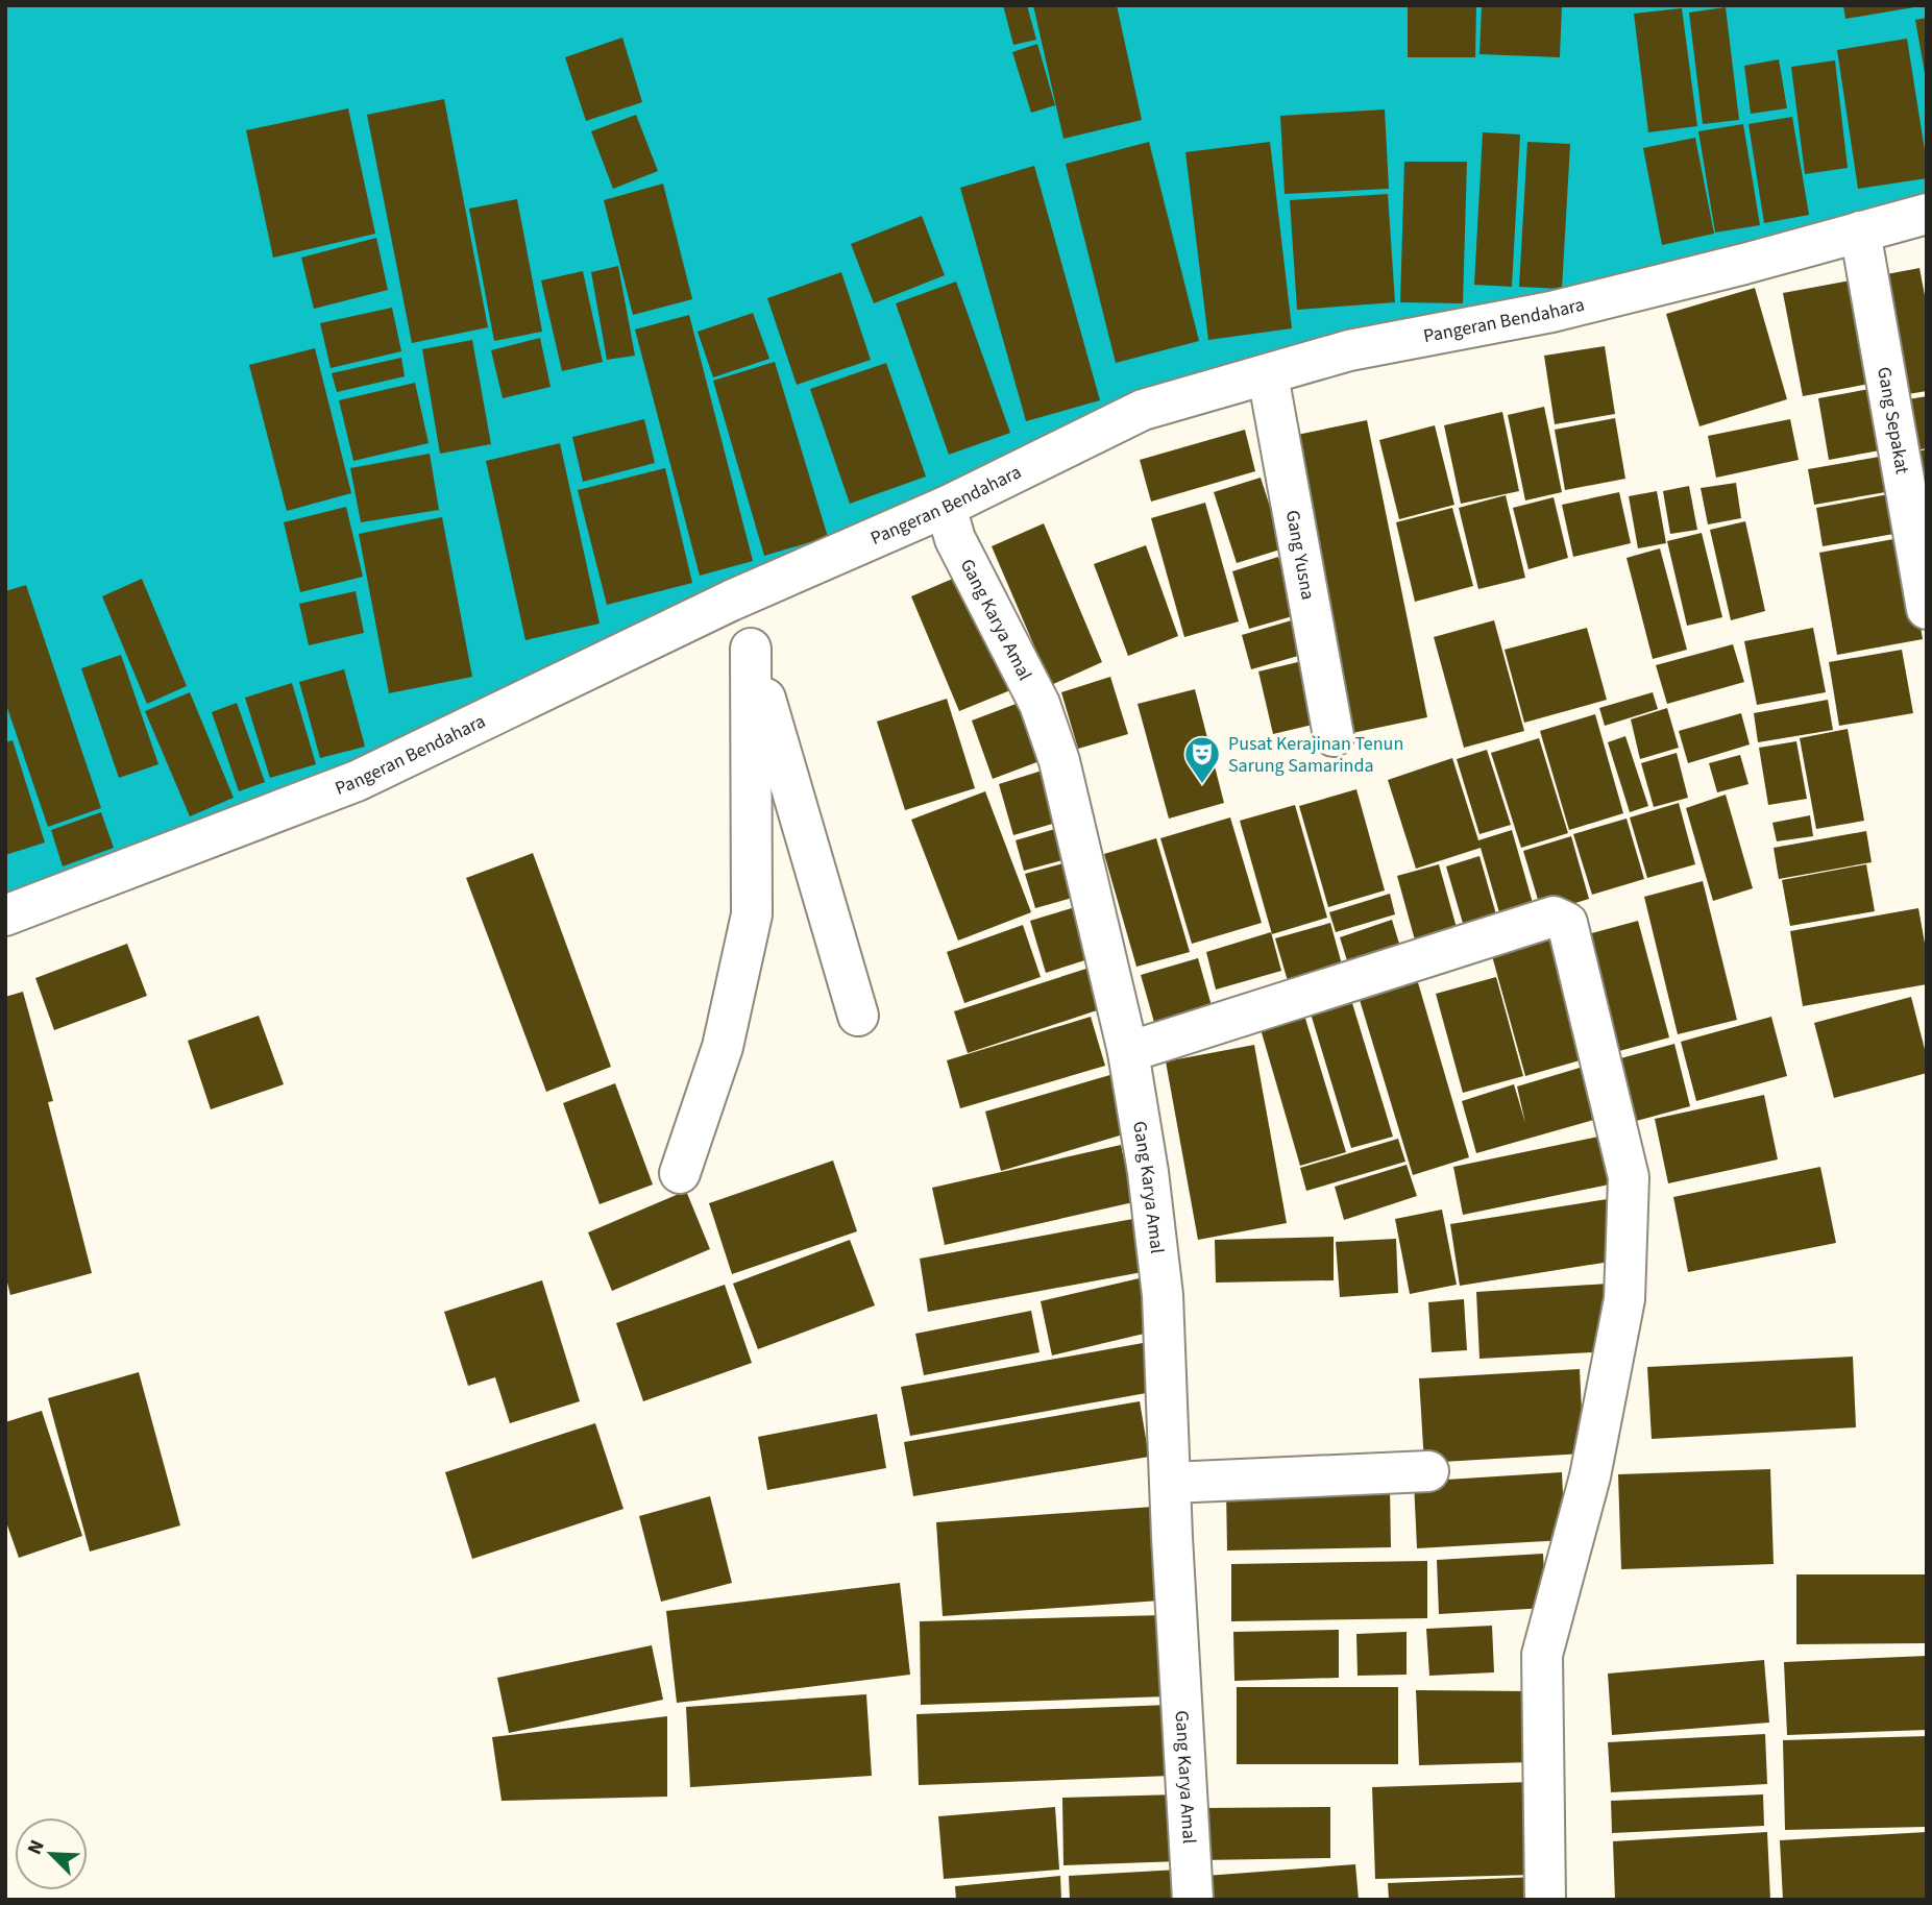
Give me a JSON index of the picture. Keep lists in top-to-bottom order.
{
  "streets": {
    "street": [
      "Pangeran Bendahara",
      "Gang Sepakat",
      "Gang Yusna",
      "Gang Karya Amal"
    ]
  },
  "crossings": [
    ["Pangeran Bendahara", "Gang Sepakat"],
    ["Pangeran Bendahara", "Gang Yusna"],
    ["Pangeran Bendahara", "Gang Karya Amal"]
  ],
  "places": {
    "theatre": ["Pusat Kerajinan Tenun Sarung Samarinda"]
  },
  "north": "top left"
}
